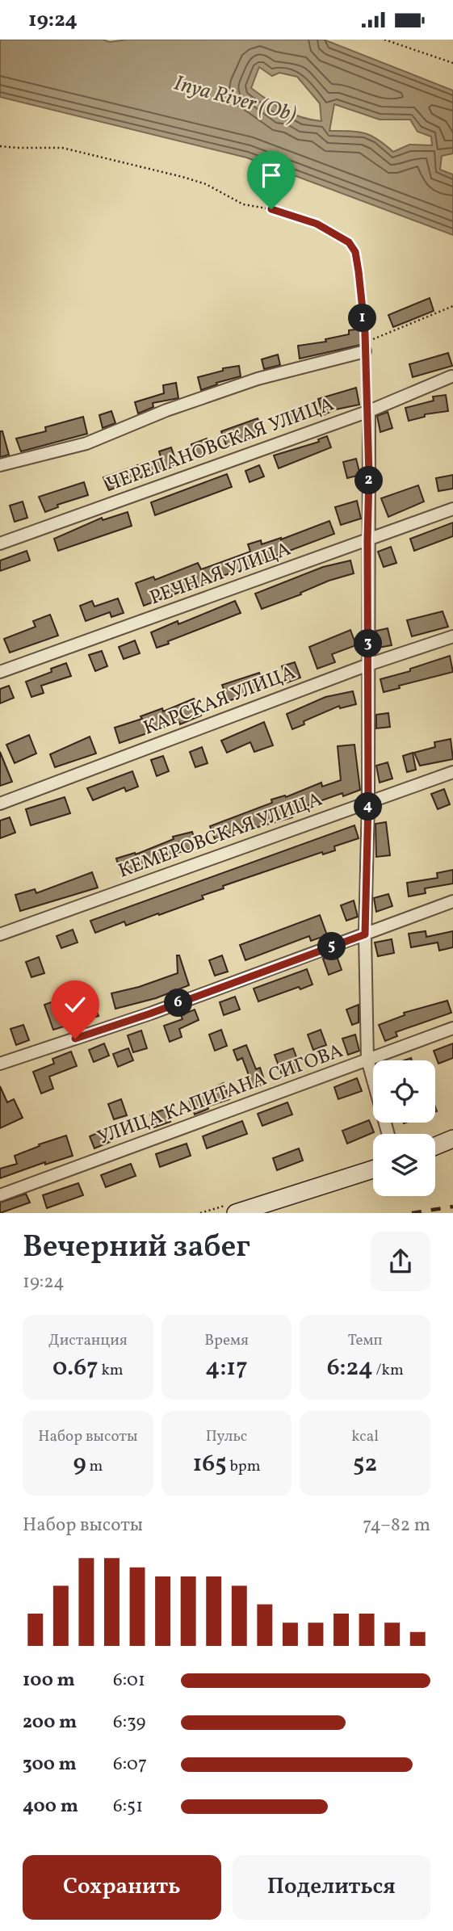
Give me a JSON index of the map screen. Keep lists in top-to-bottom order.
{
  "streets": {
    "street": [
      "ЧЕРЕПАНОВСКАЯ УЛИЦА",
      "РЕЧНАЯ УЛИЦА",
      "КАРСКАЯ УЛИЦА",
      "КЕМЕРОВСКАЯ УЛИЦА",
      "УЛИЦА КАПИТАНА СИГОВА"
    ]
  },
  "water": ["Inya River (Ob)"],
  "page": {
    "status": "19:24",
    "pins": [
      "1",
      "2",
      "3",
      "4",
      "5",
      "6"
    ],
    "heading": ["Вечерний забег", "19:24"],
    "stats": [
      ["Дистанция", "0.67 km"],
      ["Время", "4:17"],
      ["Темп", "6:24 /km"],
      ["Набор высоты", "9 m"],
      ["Пульс", "165 bpm"],
      ["kcal", "52"]
    ],
    "chart": ["Набор высоты", "74–82 m"],
    "list": [
      {
        "name": "100 m",
        "note": "6:01"
      },
      {
        "name": "200 m",
        "note": "6:39"
      },
      {
        "name": "300 m",
        "note": "6:07"
      },
      {
        "name": "400 m",
        "note": "6:51"
      }
    ],
    "buttons": ["Сохранить", "Поделиться"]
  }
}
